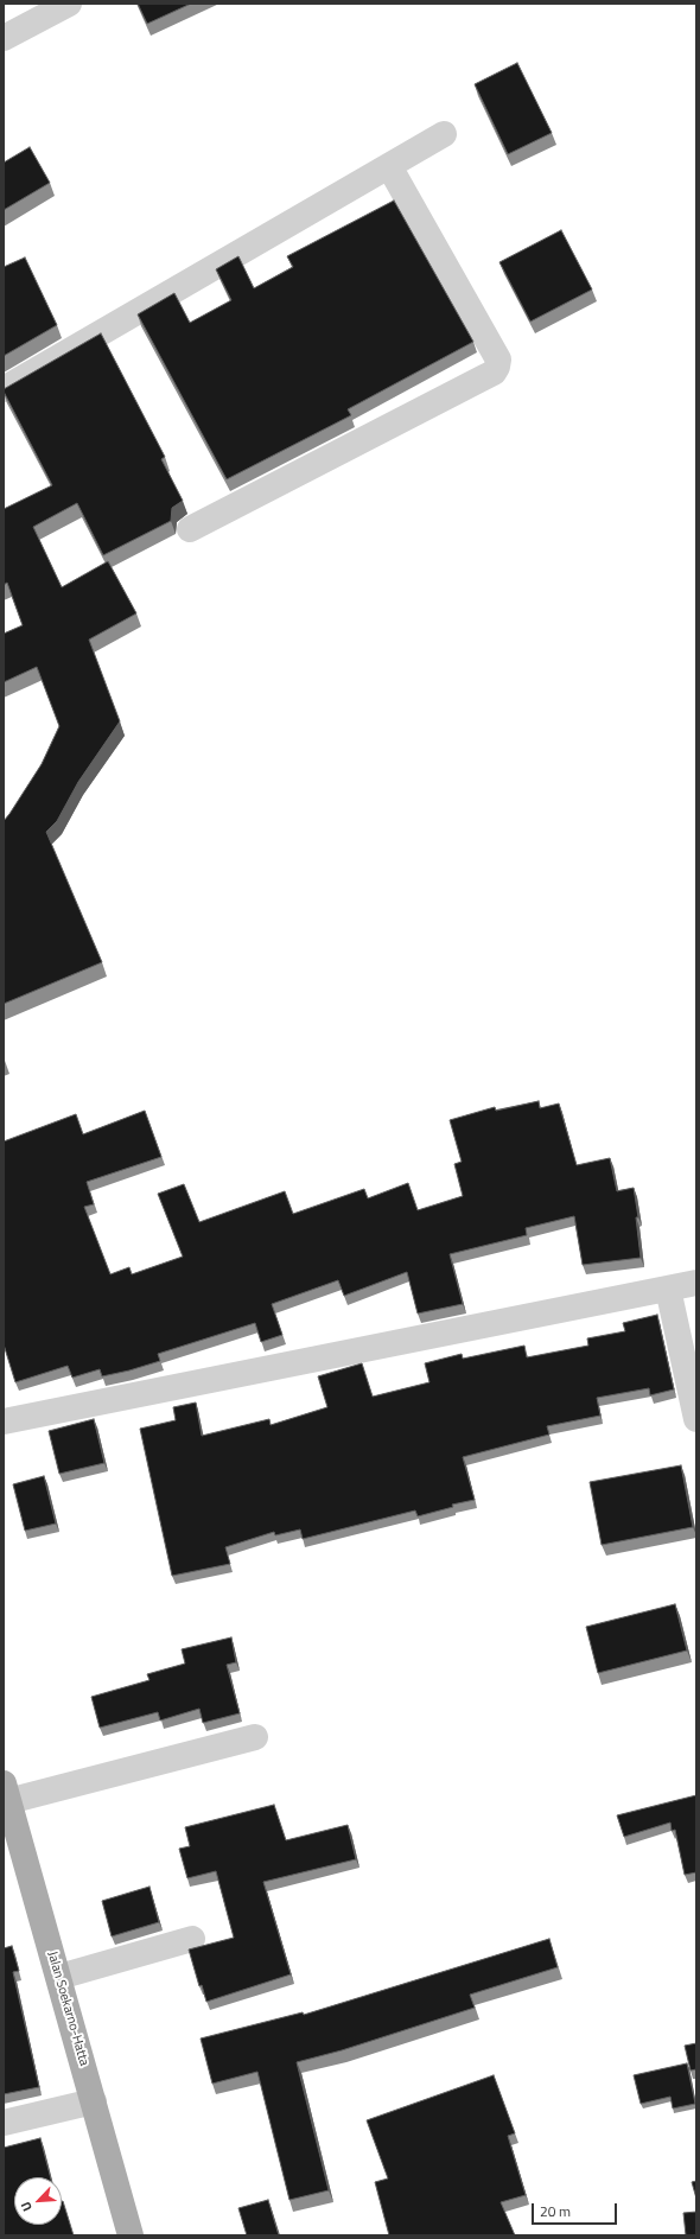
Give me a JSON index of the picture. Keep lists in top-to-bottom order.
{
  "streets": {
    "main road": ["Jalan Soekarno-Hatta"]
  },
  "scale_bar": "20 m",
  "north": "bottom left"
}
